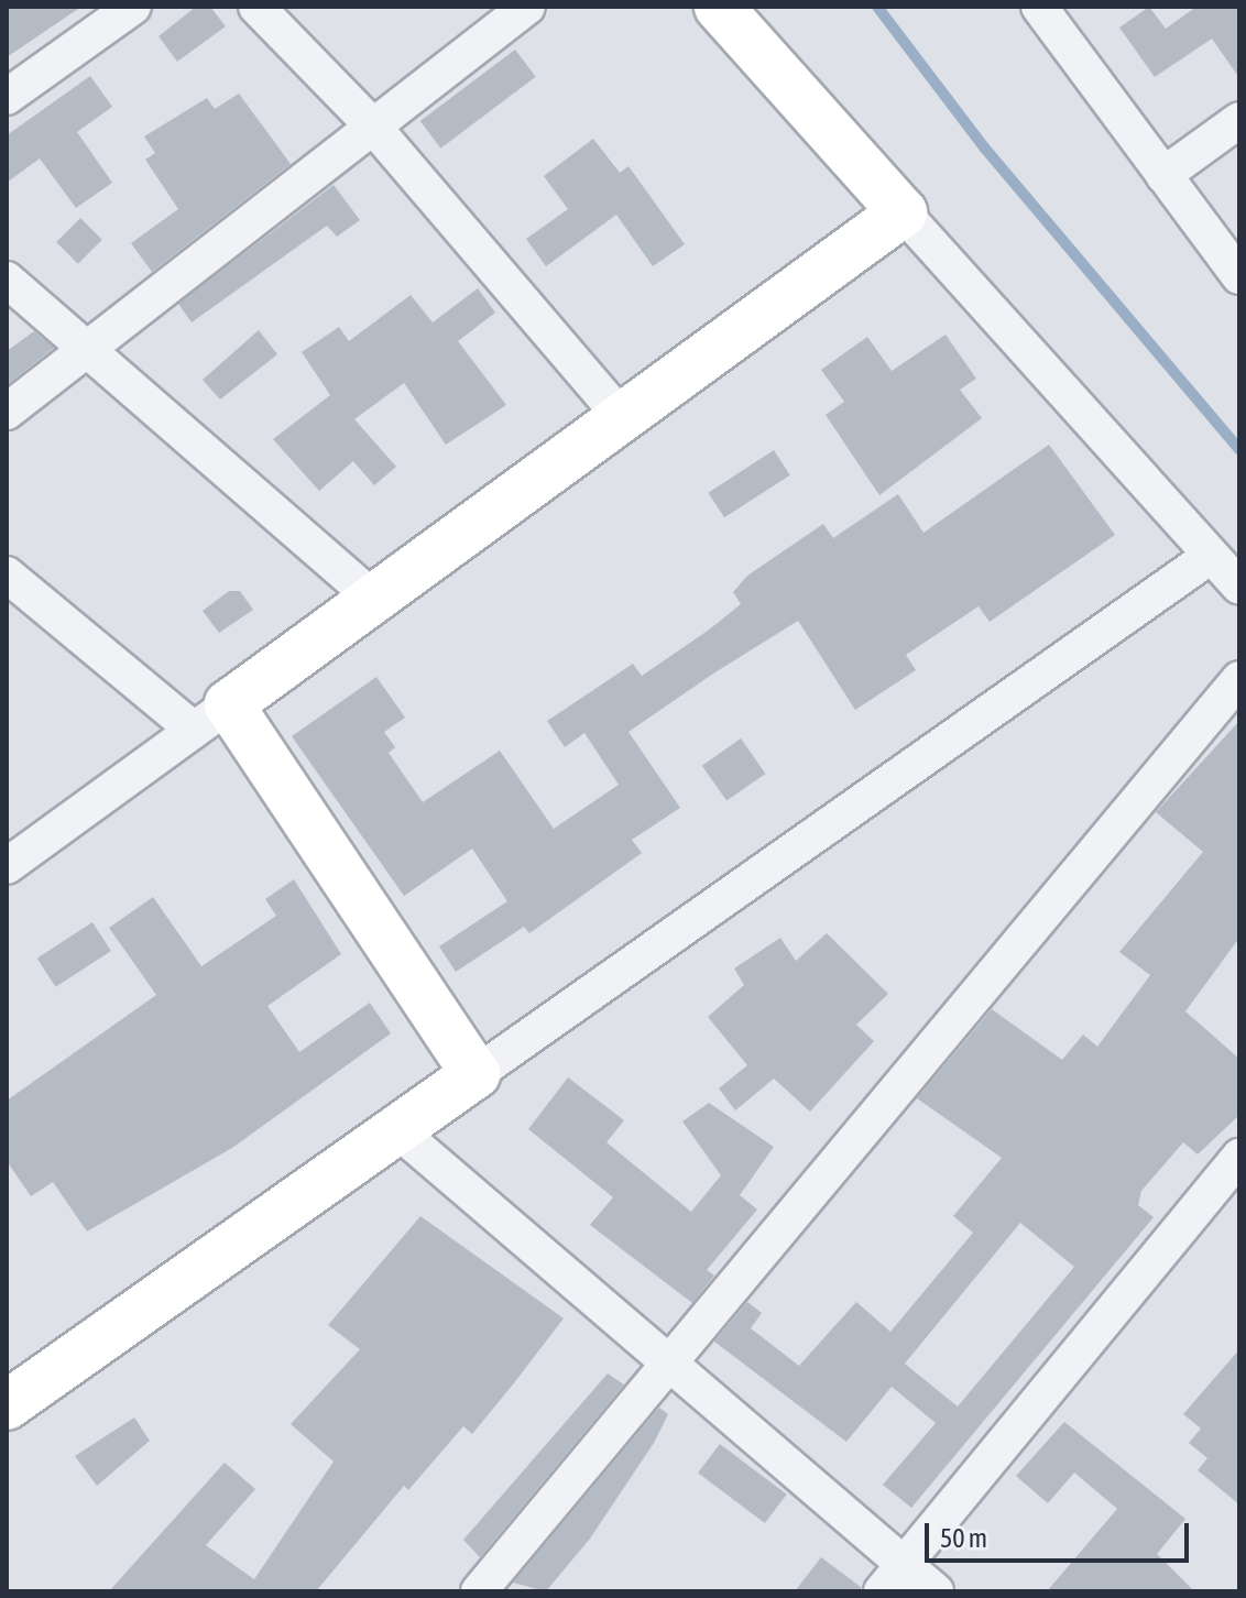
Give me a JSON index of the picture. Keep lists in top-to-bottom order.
{
  "scale_bar": "50 m"
}
